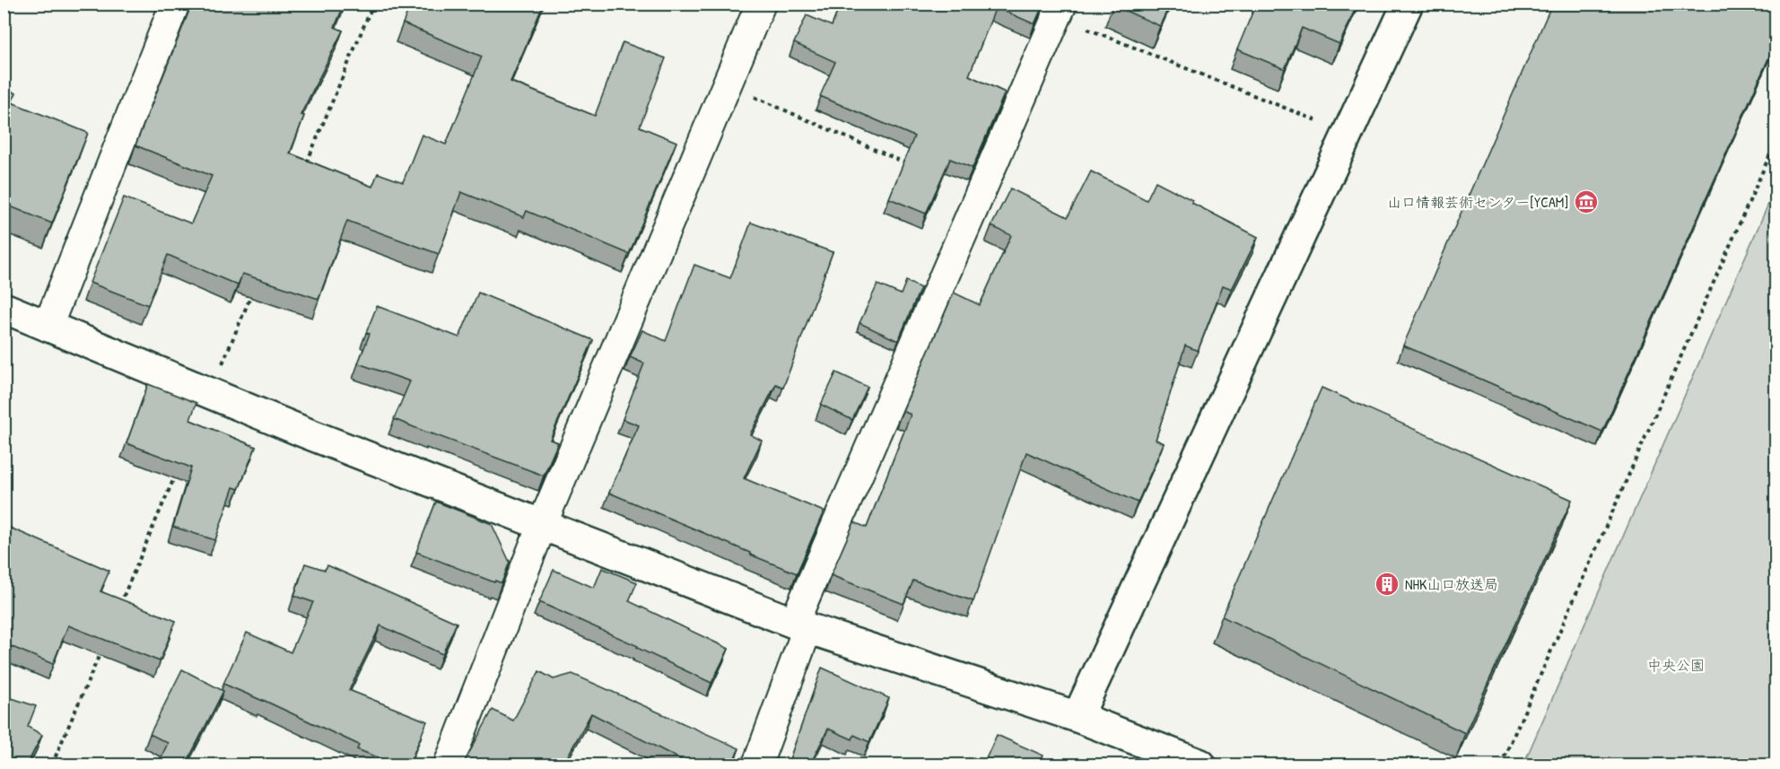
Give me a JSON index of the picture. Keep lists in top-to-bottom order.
{
  "parks": ["中央公園"],
  "places": {
    "museum": ["山口情報芸術センター[YCAM]"],
    "building": ["NHK山口放送局"]
  }
}
